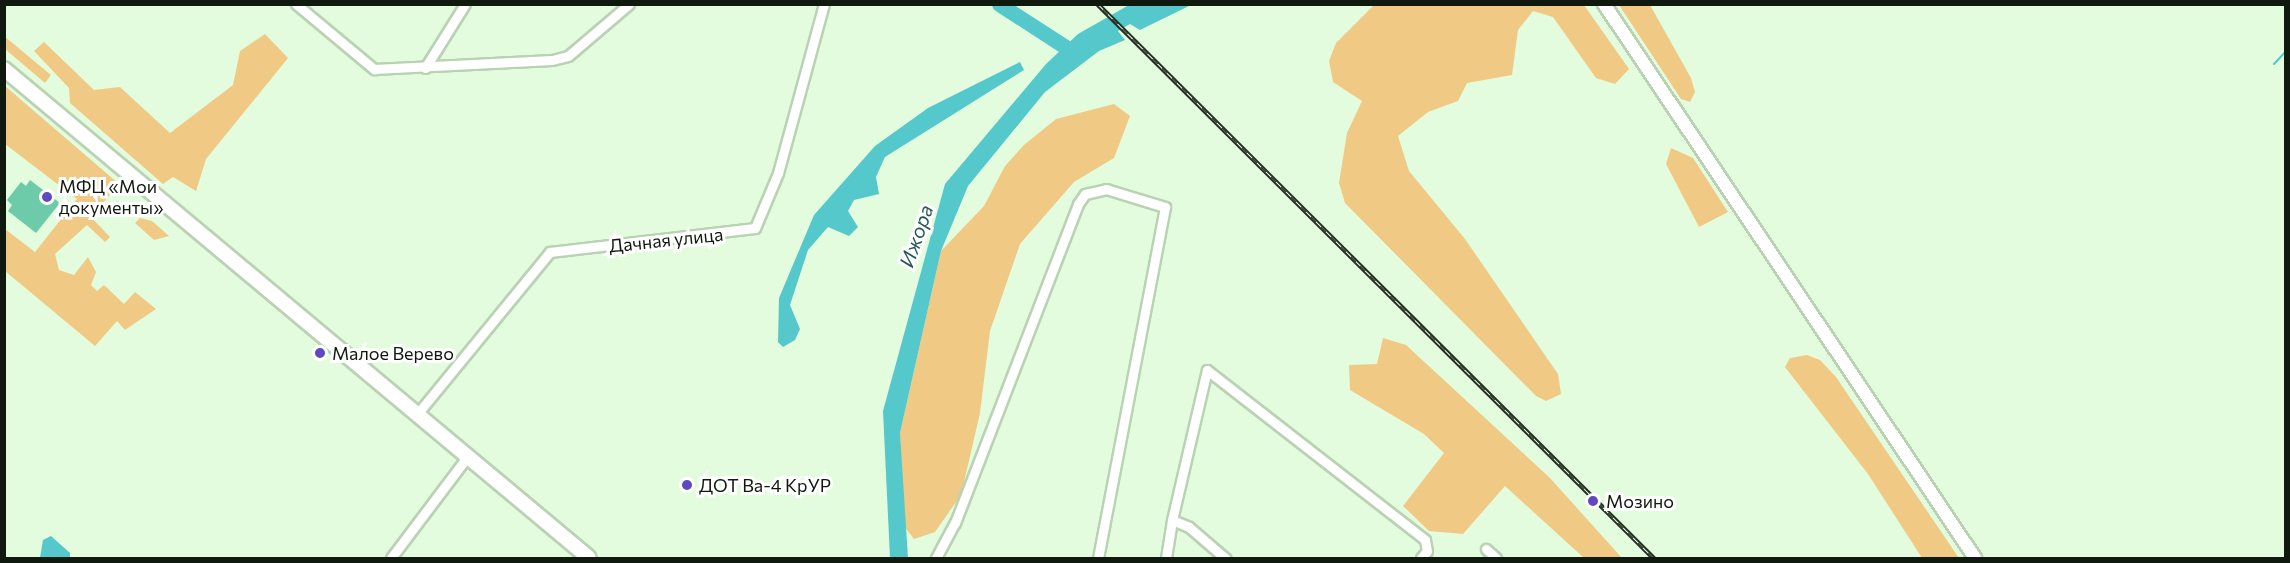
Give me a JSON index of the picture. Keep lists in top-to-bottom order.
{
  "streets": {
    "street": ["Дачная улица"]
  },
  "water": ["Ижора"],
  "places": [
    "МФЦ «Мои документы»",
    "Малое Верево",
    "ДОТ Ва-4 КрУР",
    "Мозино"
  ]
}
